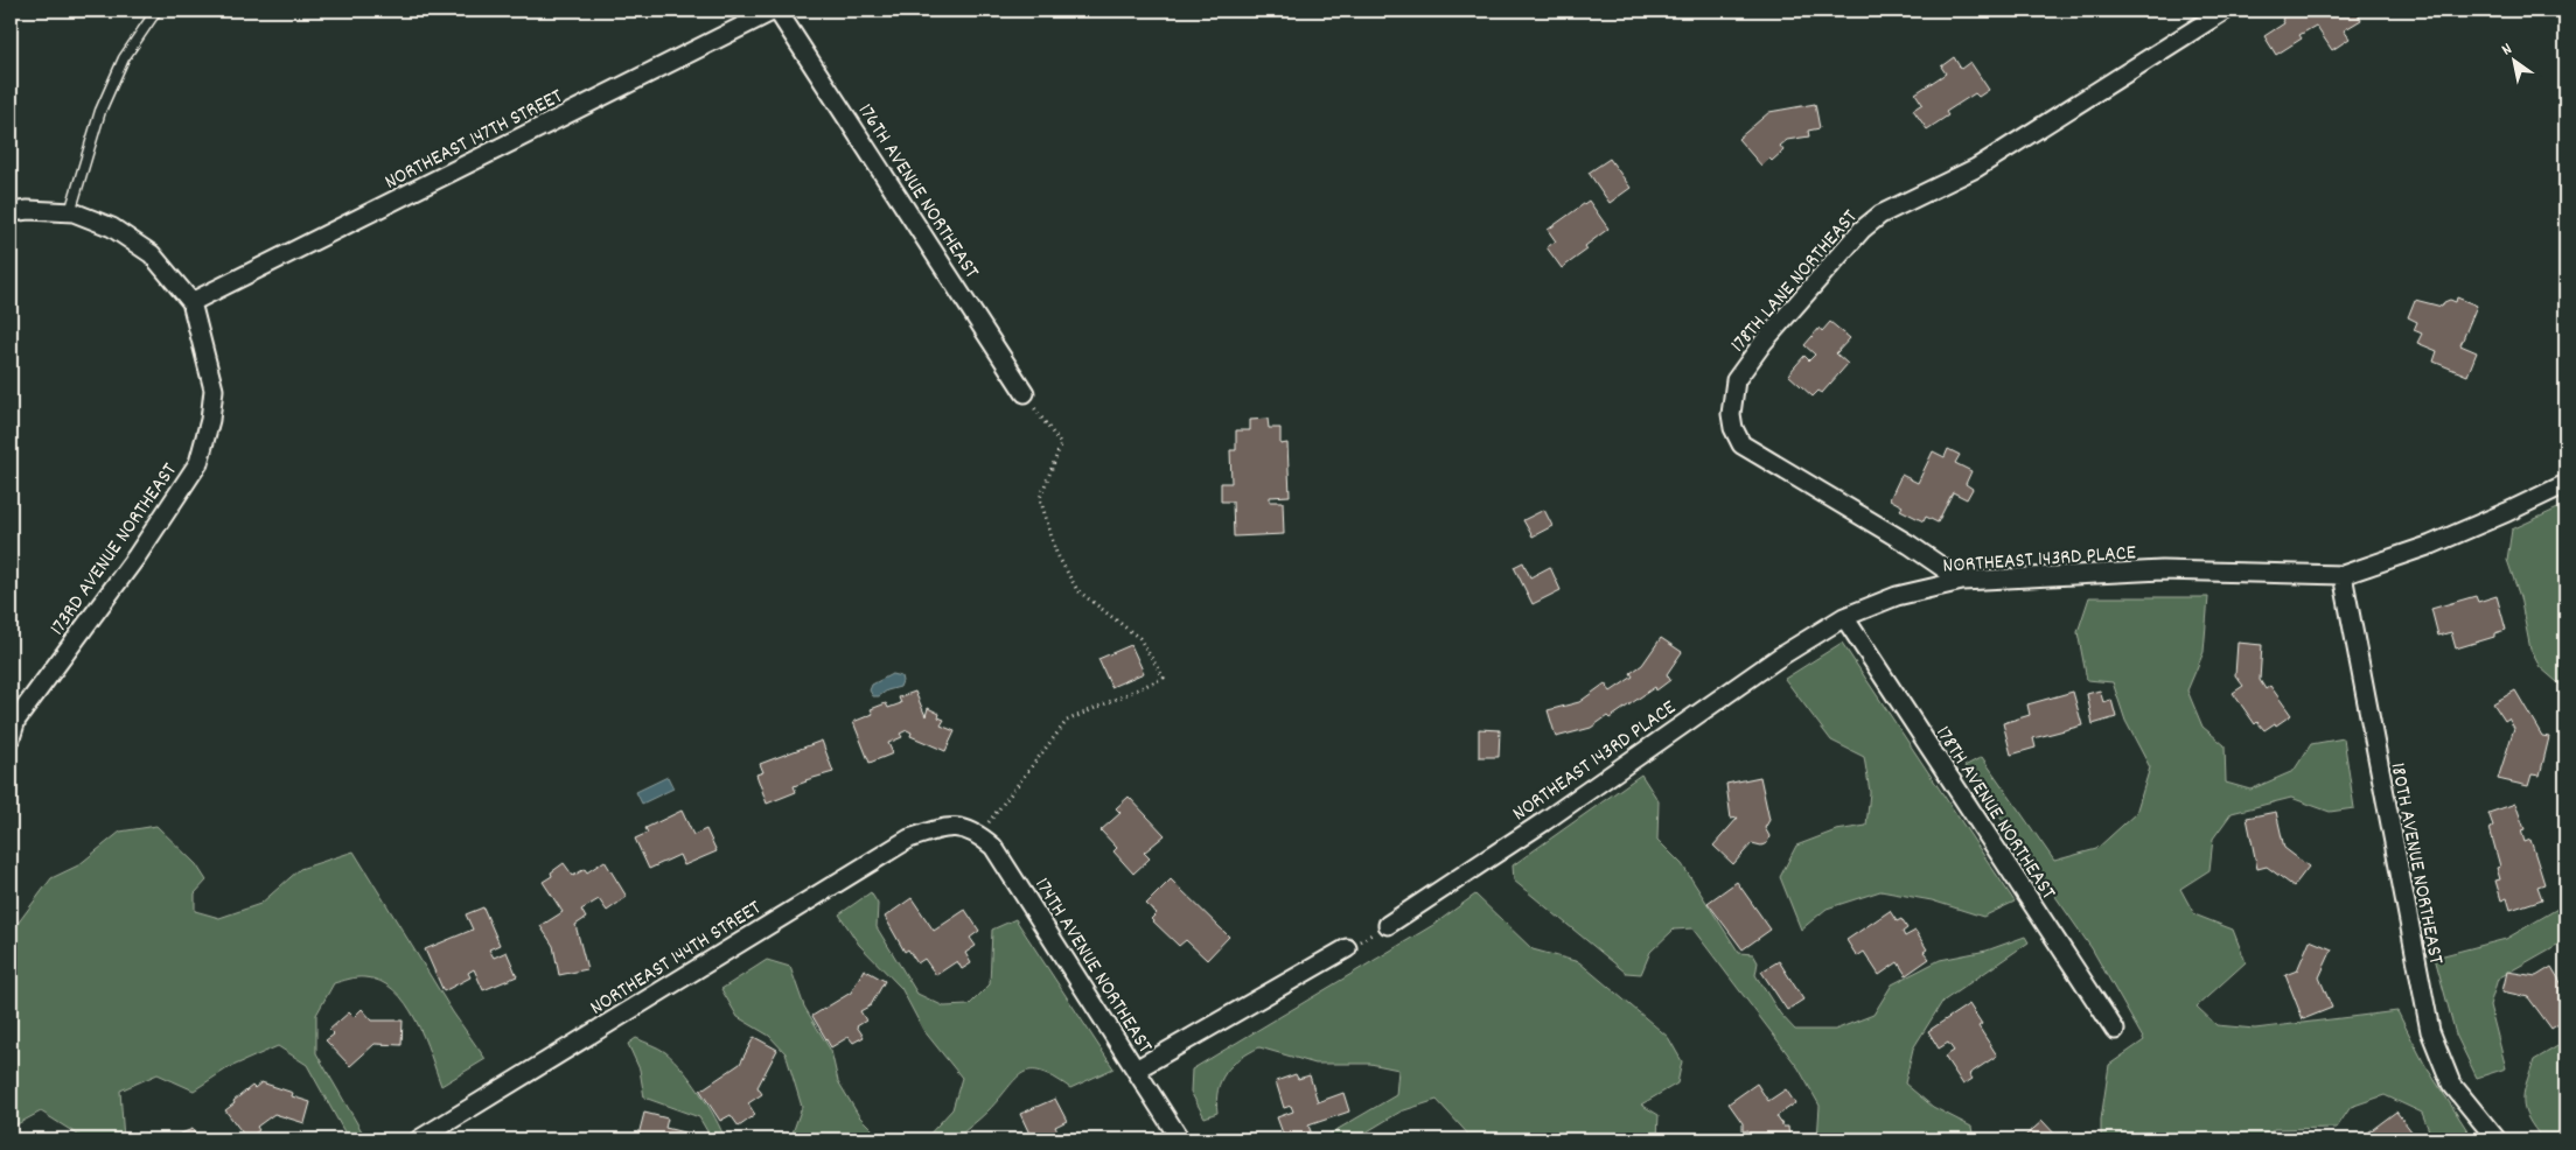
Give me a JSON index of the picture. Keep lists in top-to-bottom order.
{
  "streets": {
    "street": [
      "NORTHEAST 147TH STREET",
      "176TH AVENUE NORTHEAST",
      "178TH LANE NORTHEAST",
      "173RD AVENUE NORTHEAST",
      "NORTHEAST 143RD PLACE",
      "178TH AVENUE NORTHEAST",
      "180TH AVENUE NORTHEAST",
      "NORTHEAST 144TH STREET",
      "174TH AVENUE NORTHEAST"
    ]
  },
  "crossings": [
    ["NORTHEAST 147TH STREET", "176TH AVENUE NORTHEAST"],
    ["NORTHEAST 147TH STREET", "173RD AVENUE NORTHEAST"],
    ["178TH LANE NORTHEAST", "NORTHEAST 143RD PLACE"],
    ["NORTHEAST 143RD PLACE", "178TH AVENUE NORTHEAST"],
    ["NORTHEAST 143RD PLACE", "180TH AVENUE NORTHEAST"],
    ["NORTHEAST 144TH STREET", "174TH AVENUE NORTHEAST"]
  ],
  "north": "top left"
}
